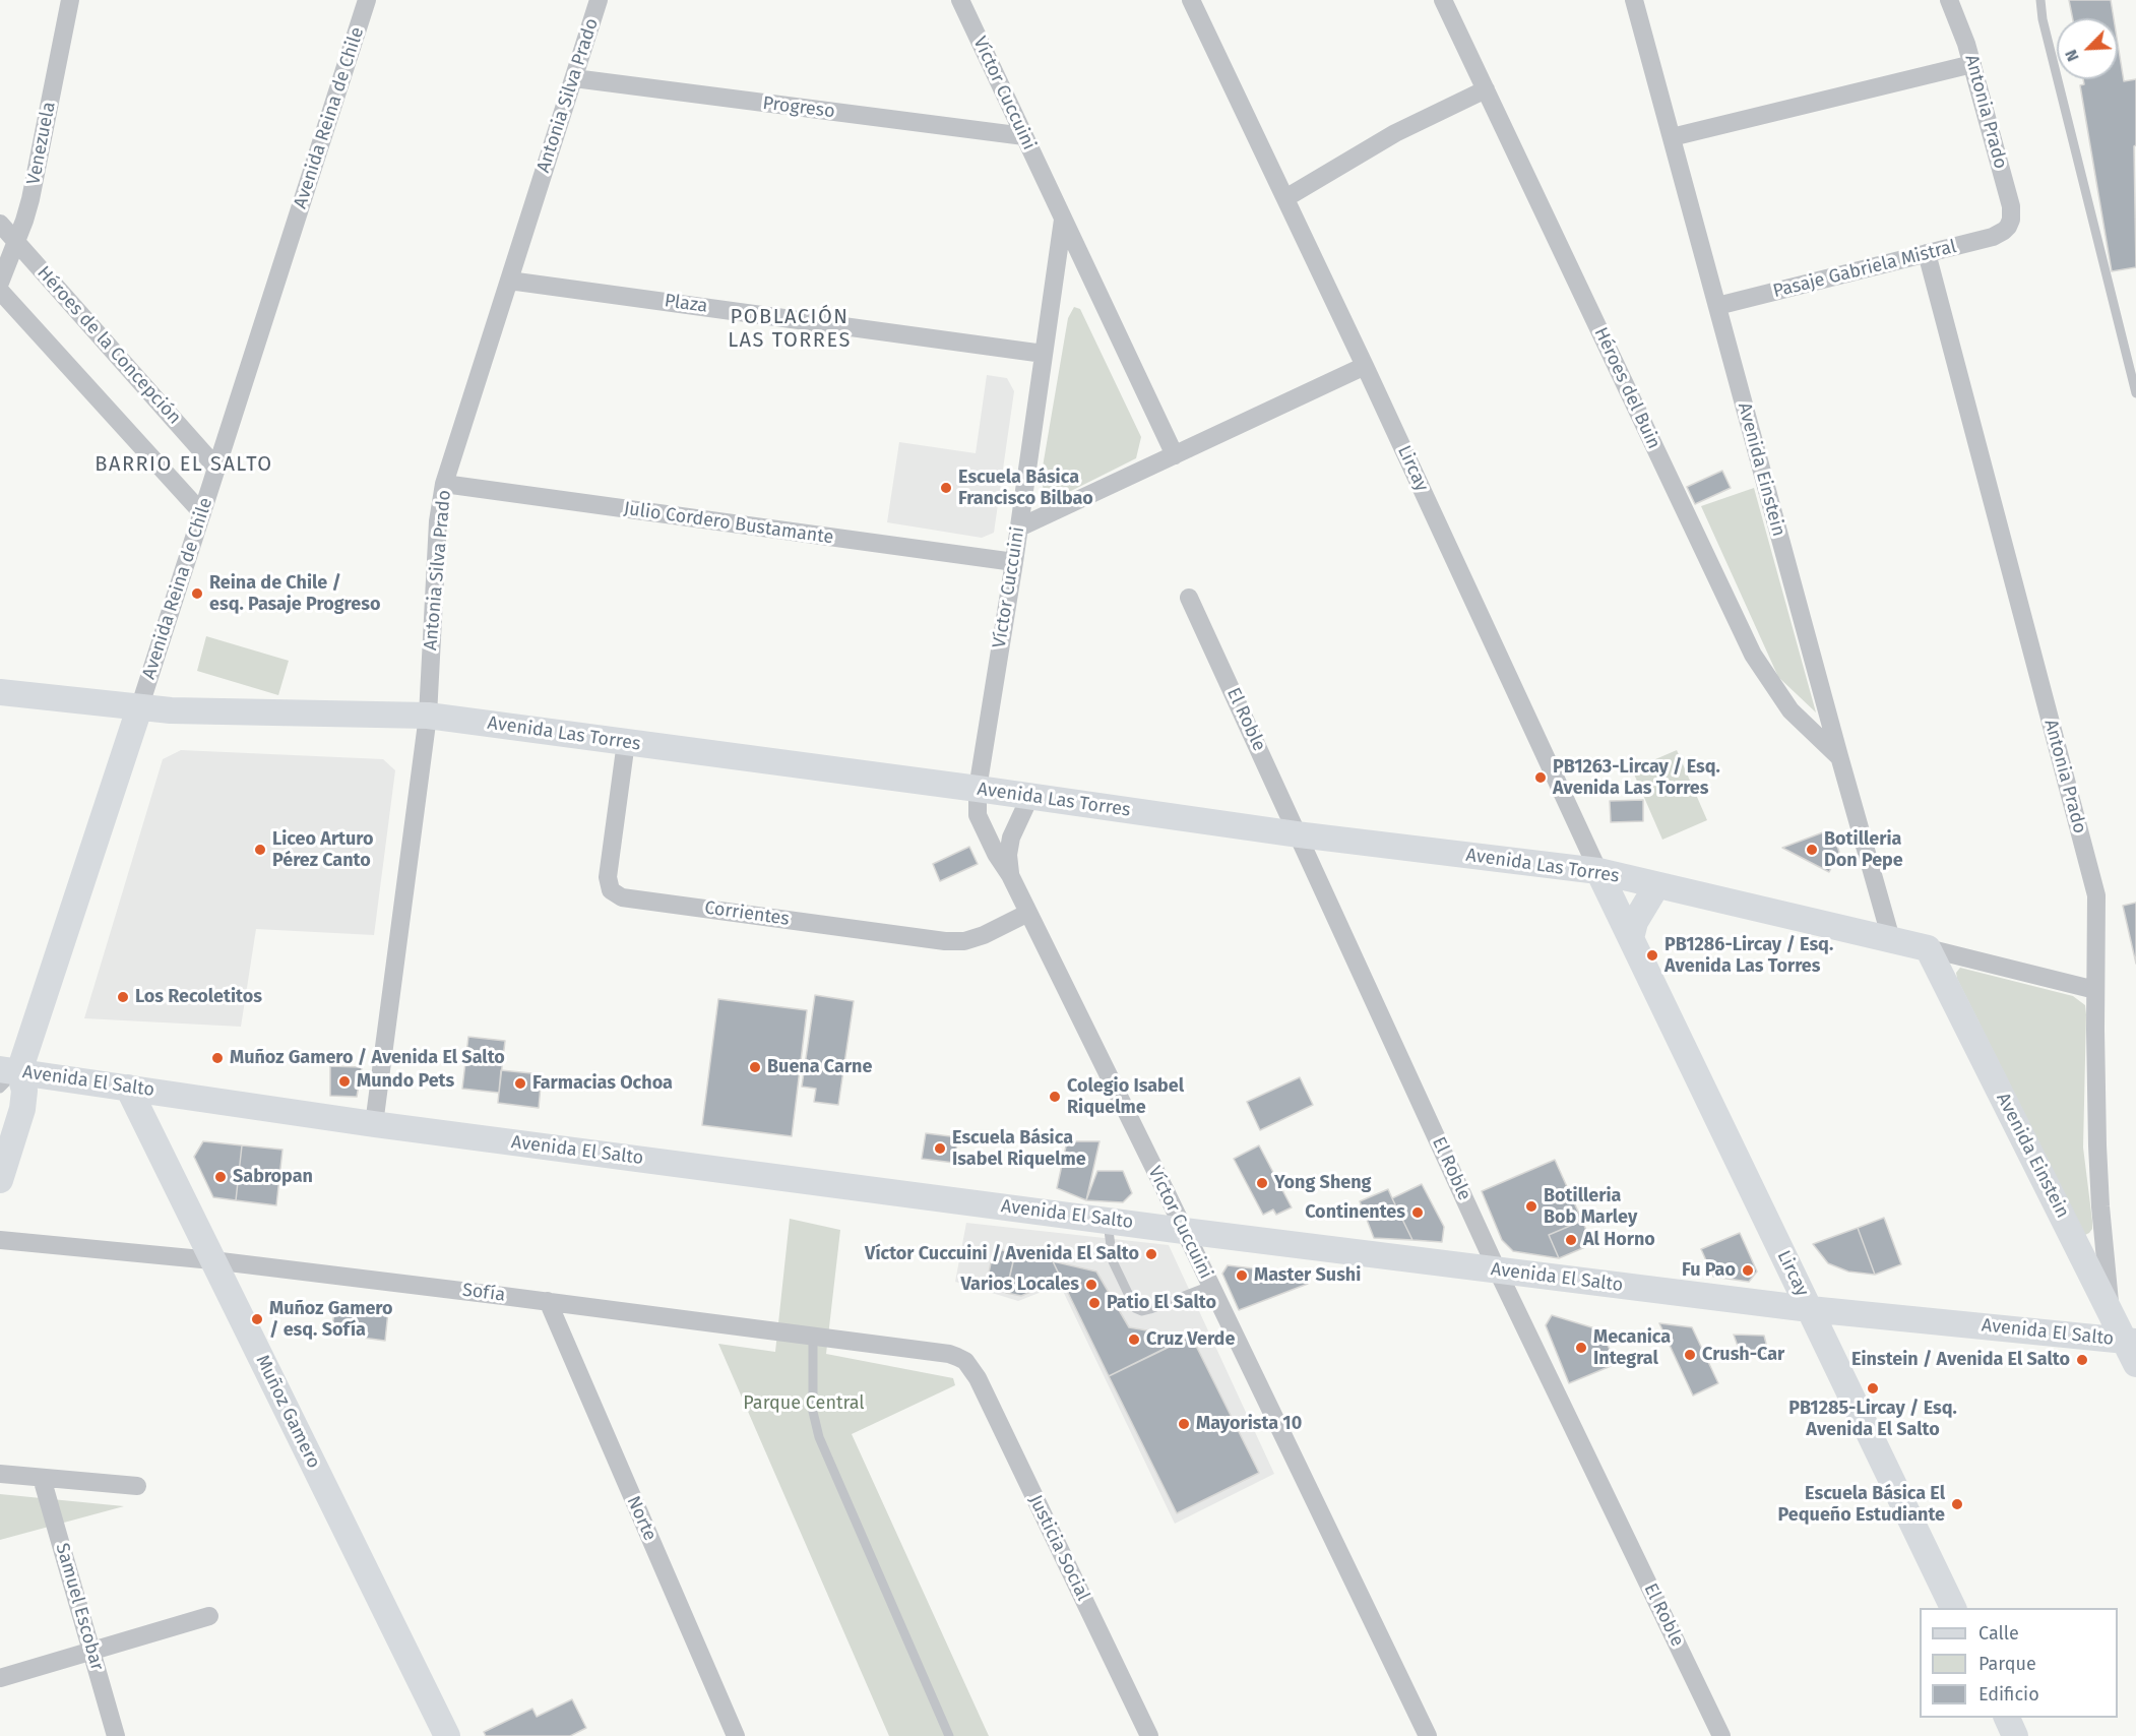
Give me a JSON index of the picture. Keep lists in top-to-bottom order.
{
  "streets": {
    "street": [
      "Víctor Cuccuini",
      "Antonia Silva Prado",
      "Progreso",
      "Antonia Prado",
      "Avenida Reina de Chile",
      "Venezuela",
      "Pasaje Gabriela Mistral",
      "Plaza",
      "Héroes de la Concepción",
      "Héroes del Buin",
      "Lircay",
      "Avenida Einstein",
      "Julio Cordero Bustamante",
      "El Roble",
      "Avenida Las Torres",
      "Corrientes",
      "Avenida El Salto",
      "Sofía",
      "Muñoz Gamero",
      "Norte",
      "Justicia Social",
      "Samuel Escobar"
    ]
  },
  "crossings": [
    ["Víctor Cuccuini", "Progreso"],
    ["Víctor Cuccuini", "Plaza"],
    ["Víctor Cuccuini", "Julio Cordero Bustamante"],
    ["Víctor Cuccuini", "Avenida Las Torres"],
    ["Víctor Cuccuini", "Corrientes"],
    ["Víctor Cuccuini", "Avenida El Salto"],
    ["Antonia Silva Prado", "Progreso"],
    ["Antonia Silva Prado", "Plaza"],
    ["Antonia Silva Prado", "Julio Cordero Bustamante"],
    ["Antonia Silva Prado", "Avenida Las Torres"],
    ["Antonia Silva Prado", "Avenida El Salto"],
    ["Antonia Prado", "Pasaje Gabriela Mistral"],
    ["Antonia Prado", "Avenida Einstein"],
    ["Antonia Prado", "Avenida Las Torres"],
    ["Avenida Reina de Chile", "Héroes de la Concepción"],
    ["Avenida Reina de Chile", "Avenida Las Torres"],
    ["Avenida Reina de Chile", "Avenida El Salto"],
    ["Venezuela", "Héroes de la Concepción"],
    ["Pasaje Gabriela Mistral", "Avenida Einstein"],
    ["Héroes del Buin", "Avenida Einstein"],
    ["Lircay", "Avenida Las Torres"],
    ["Lircay", "Avenida El Salto"],
    ["Avenida Einstein", "Avenida Las Torres"],
    ["Avenida Einstein", "Avenida El Salto"],
    ["El Roble", "Avenida Las Torres"],
    ["El Roble", "Avenida El Salto"],
    ["Avenida Las Torres", "Corrientes"],
    ["Avenida El Salto", "Muñoz Gamero"],
    ["Sofía", "Muñoz Gamero"],
    ["Sofía", "Norte"],
    ["Sofía", "Justicia Social"]
  ],
  "districts": ["POBLACIÓN LAS TORRES", "BARRIO EL SALTO"],
  "parks": ["Parque Central"],
  "places": [
    "Escuela Básica Francisco Bilbao",
    "Reina de Chile / esq. Pasaje Progreso",
    "PB1263-Lircay / Esq. Avenida Las Torres",
    "Liceo Arturo Pérez Canto",
    "Botilleria Don Pepe",
    "PB1286-Lircay / Esq. Avenida Las Torres",
    "Los Recoletitos",
    "Muñoz Gamero / Avenida El Salto",
    "Buena Carne",
    "Mundo Pets",
    "Farmacias Ochoa",
    "Colegio Isabel Riquelme",
    "Escuela Básica Isabel Riquelme",
    "Sabropan",
    "Yong Sheng",
    "Botilleria Bob Marley",
    "Continentes",
    "Al Horno",
    "Víctor Cuccuini / Avenida El Salto",
    "Fu Pao",
    "Master Sushi",
    "Varios Locales",
    "Patio El Salto",
    "Muñoz Gamero / esq. Sofía",
    "Cruz Verde",
    "Mecanica Integral",
    "Crush-Car",
    "Einstein / Avenida El Salto",
    "PB1285-Lircay / Esq. Avenida El Salto",
    "Mayorista 10",
    "Escuela Básica El Pequeño Estudiante"
  ],
  "legend": ["Calle", "Parque", "Edificio"],
  "north": "bottom left"
}
